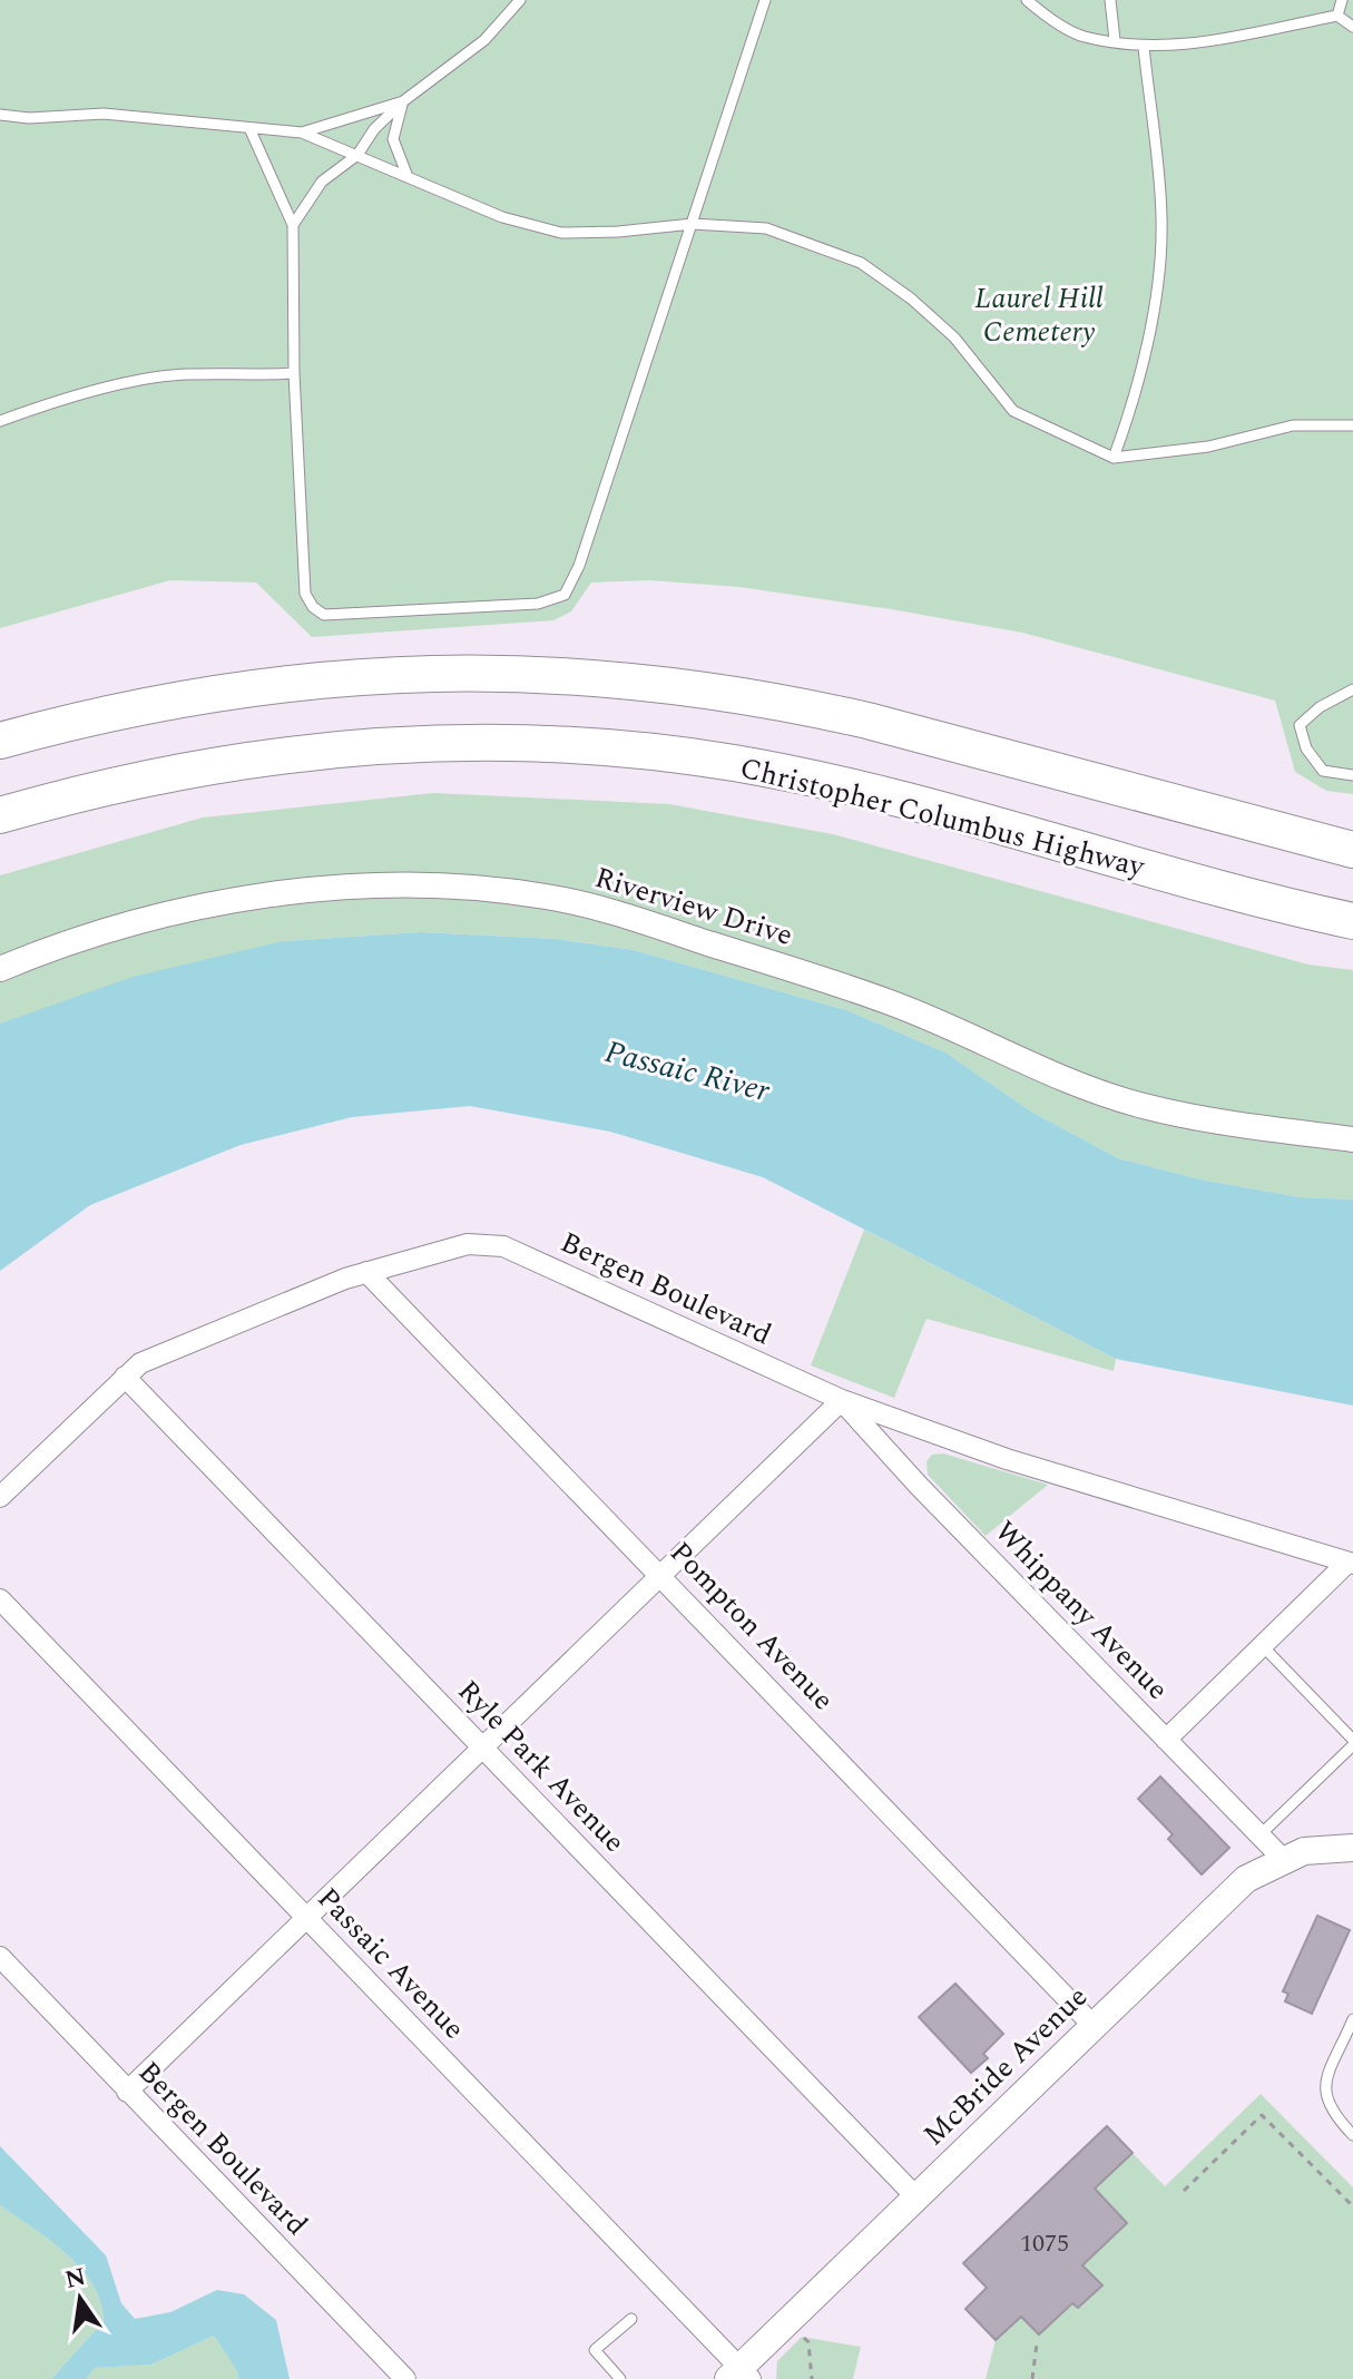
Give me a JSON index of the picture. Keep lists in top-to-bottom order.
{
  "streets": {
    "highway": ["Christopher Columbus Highway"],
    "main road": ["McBride Avenue"],
    "street": [
      "Riverview Drive",
      "Bergen Boulevard",
      "Whippany Avenue",
      "Pompton Avenue",
      "Ryle Park Avenue",
      "Passaic Avenue"
    ]
  },
  "crossings": [
    ["Bergen Boulevard", "Whippany Avenue"],
    ["Bergen Boulevard", "Pompton Avenue"],
    ["Bergen Boulevard", "Ryle Park Avenue"],
    ["Whippany Avenue", "McBride Avenue"],
    ["Pompton Avenue", "McBride Avenue"],
    ["Ryle Park Avenue", "McBride Avenue"],
    ["Passaic Avenue", "McBride Avenue"]
  ],
  "water": ["Passaic River"],
  "parks": ["Laurel Hill Cemetery"],
  "house_numbers": ["1075"],
  "north": "top"
}
